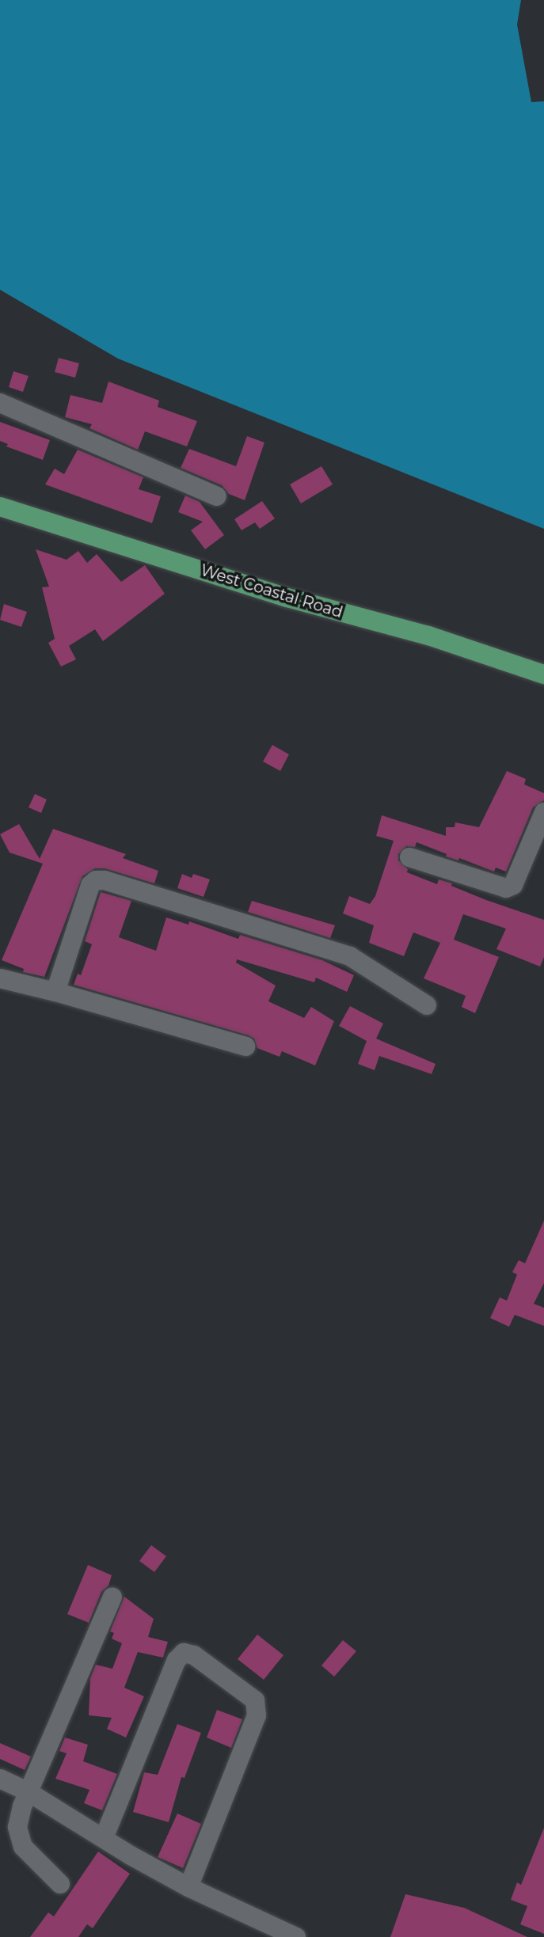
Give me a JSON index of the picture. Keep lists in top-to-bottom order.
{
  "streets": {
    "main road": ["West Coastal Road"]
  }
}
